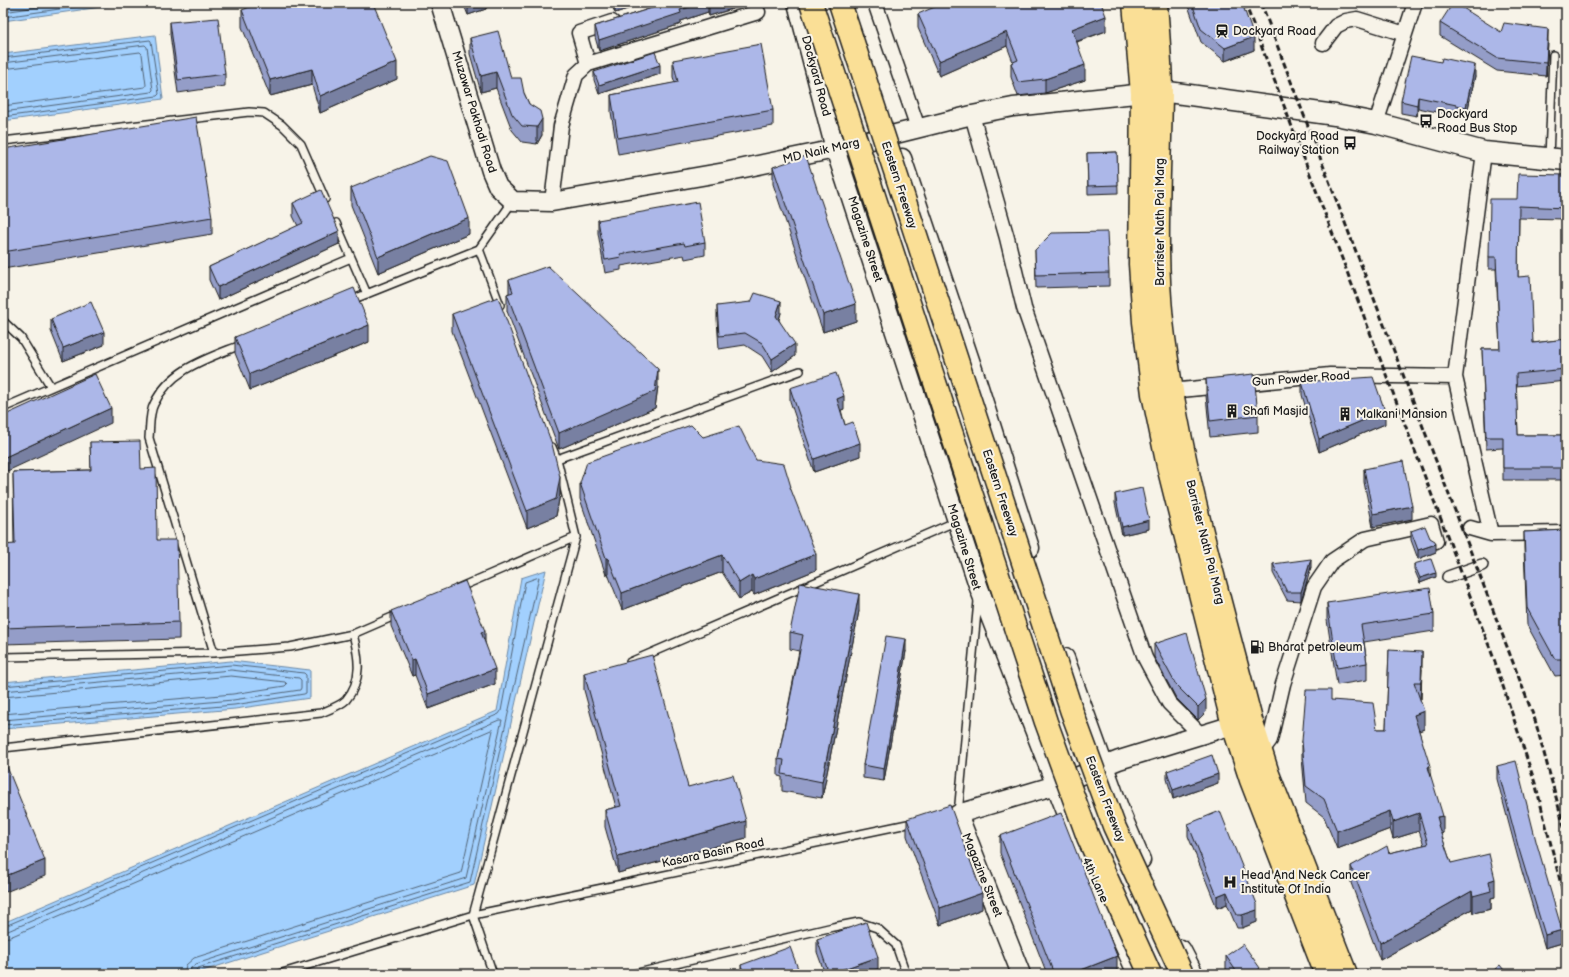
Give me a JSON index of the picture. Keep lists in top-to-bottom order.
{
  "streets": {
    "main road": ["Eastern Freeway", "Barrister Nath Pai Marg"],
    "street": [
      "Dockyard Road",
      "Muzawar Pakhadi Road",
      "MD Naik Marg",
      "Magazine Street",
      "Gun Powder Road",
      "4th Lane"
    ],
    "lane": ["Kasara Basin Road"]
  },
  "crossings": [
    ["Dockyard Road", "MD Naik Marg"],
    ["Dockyard Road", "Magazine Street"],
    ["MD Naik Marg", "Barrister Nath Pai Marg"],
    ["MD Naik Marg", "Magazine Street"],
    ["Barrister Nath Pai Marg", "Gun Powder Road"],
    ["Magazine Street", "4th Lane"]
  ],
  "places": {
    "station": ["Dockyard Road"],
    "bus stop": ["Dockyard Road Bus Stop", "Dockyard Road Railway Station"],
    "building": ["Shafi Masjid", "Malkani Mansion"],
    "fuel station": ["Bharat petroleum"],
    "hospital": ["Head And Neck Cancer Institute Of India"]
  }
}
